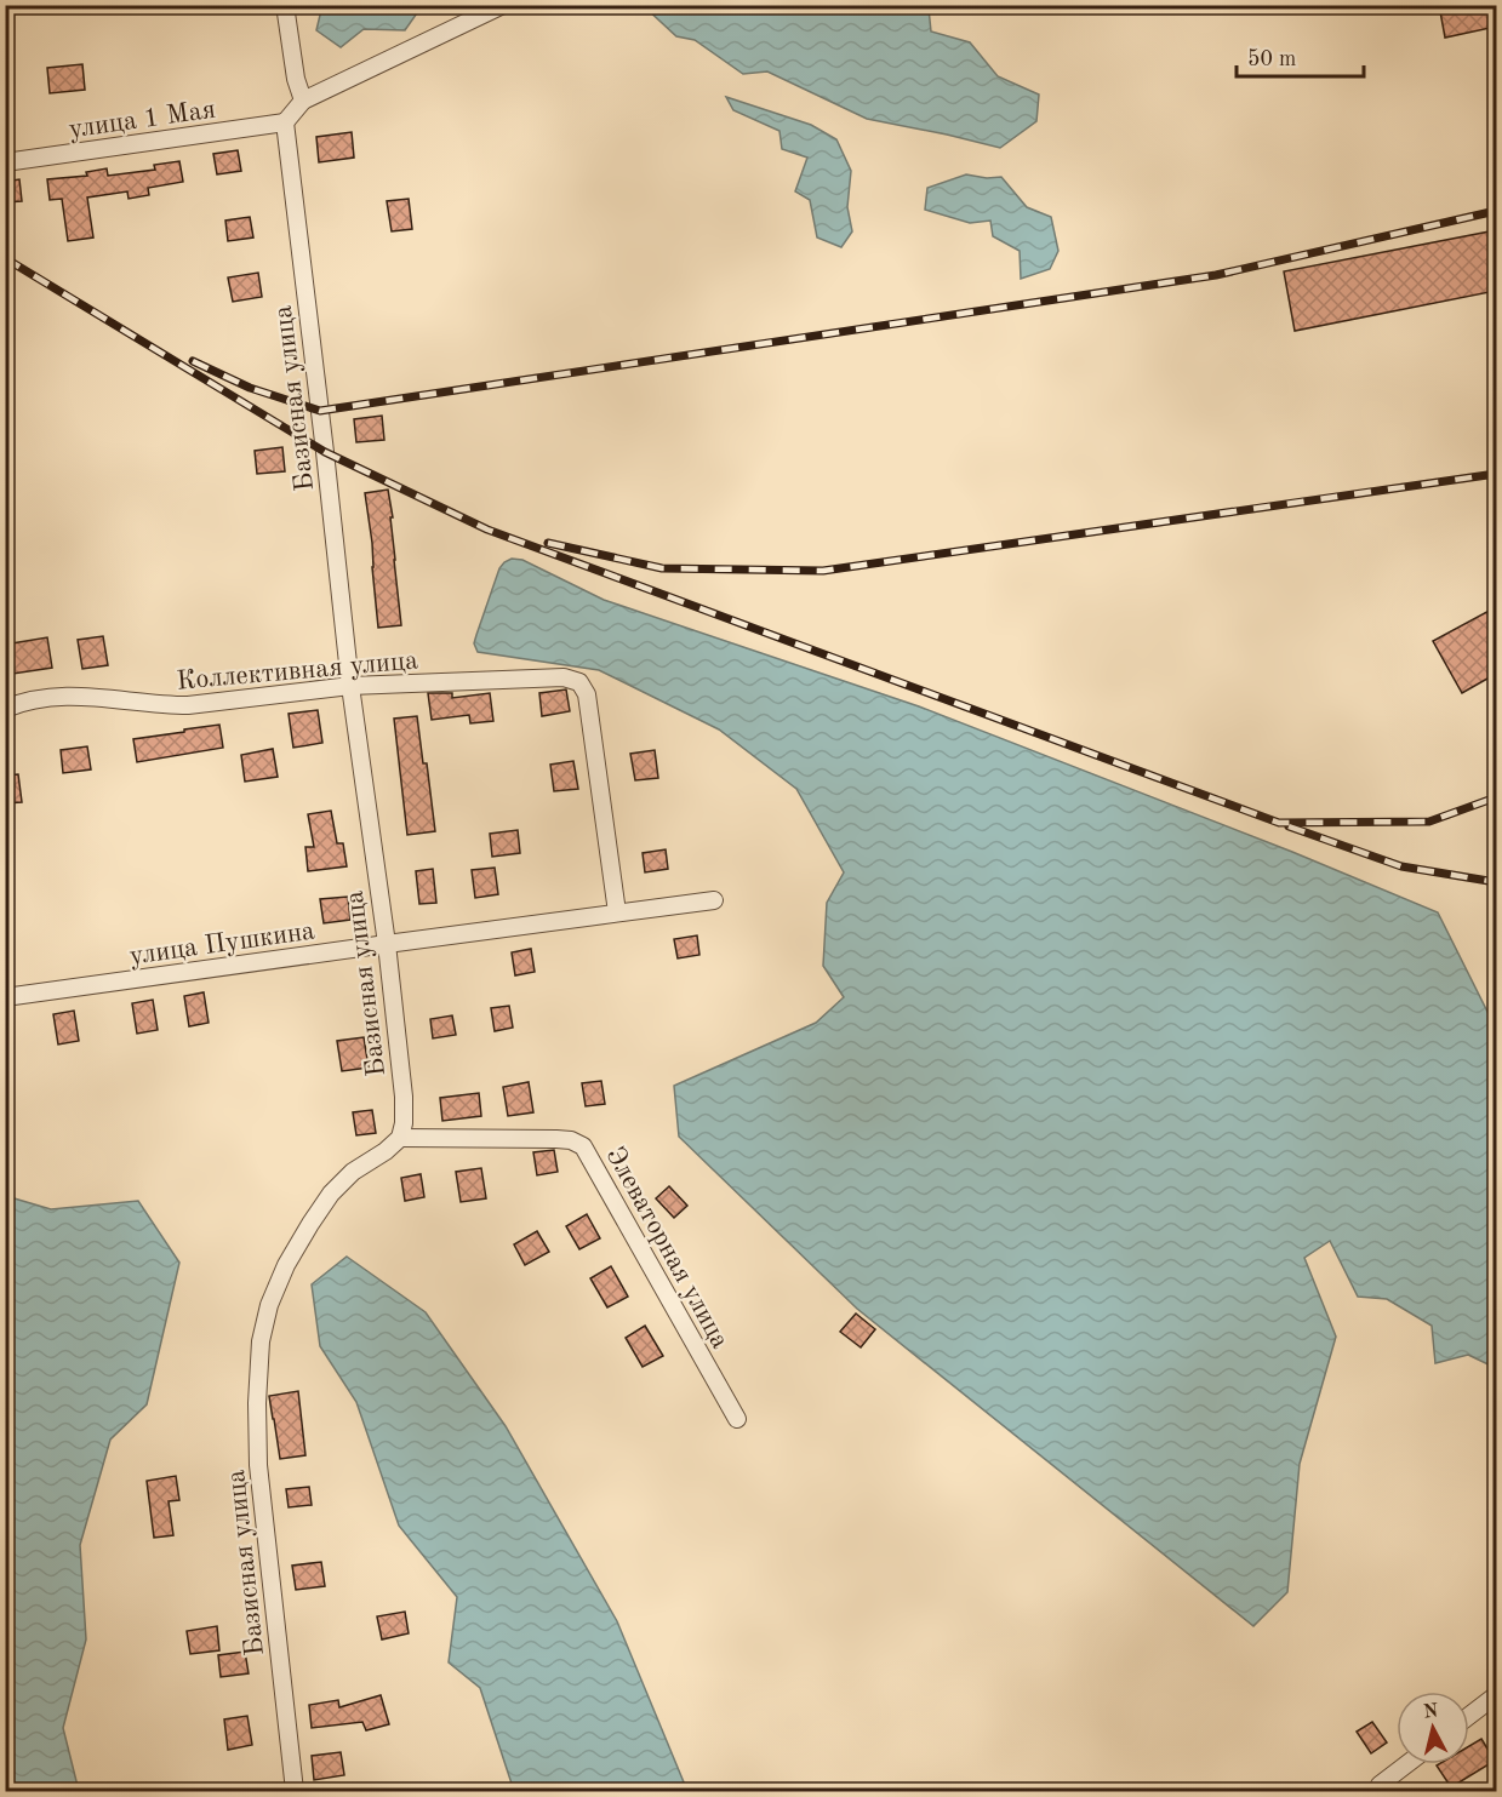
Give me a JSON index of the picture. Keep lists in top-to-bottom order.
{
  "streets": {
    "street": [
      "улица 1 Мая",
      "Базисная улица",
      "Коллективная улица",
      "улица Пушкина",
      "Элеваторная улица"
    ]
  },
  "crossings": [
    ["улица 1 Мая", "Базисная улица"],
    ["Базисная улица", "Коллективная улица"],
    ["Базисная улица", "улица Пушкина"],
    ["Базисная улица", "Элеваторная улица"],
    ["Коллективная улица", "улица Пушкина"]
  ],
  "scale_bar": "50 m",
  "north": "top"
}
